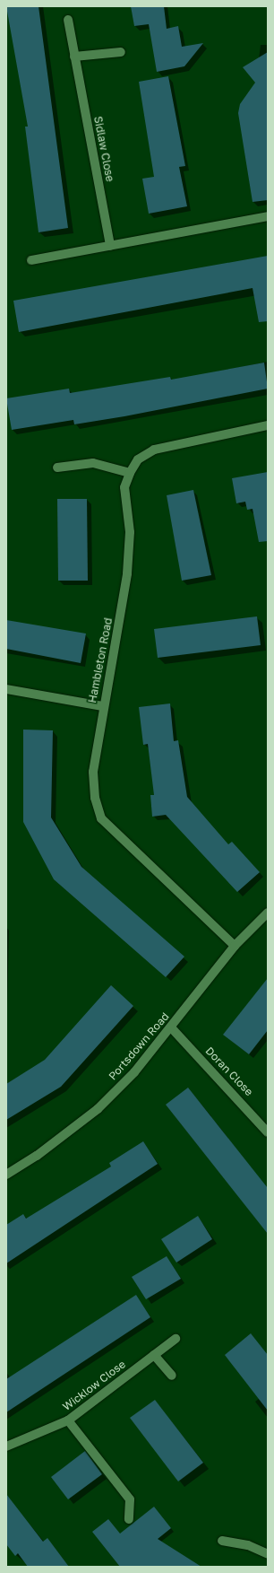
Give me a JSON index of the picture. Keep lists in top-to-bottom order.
{
  "streets": {
    "street": [
      "Sidlaw Close",
      "Hambleton Road",
      "Portsdown Road",
      "Doran Close",
      "Wicklow Close"
    ]
  },
  "crossings": [
    ["Hambleton Road", "Portsdown Road"],
    ["Portsdown Road", "Doran Close"]
  ]
}
